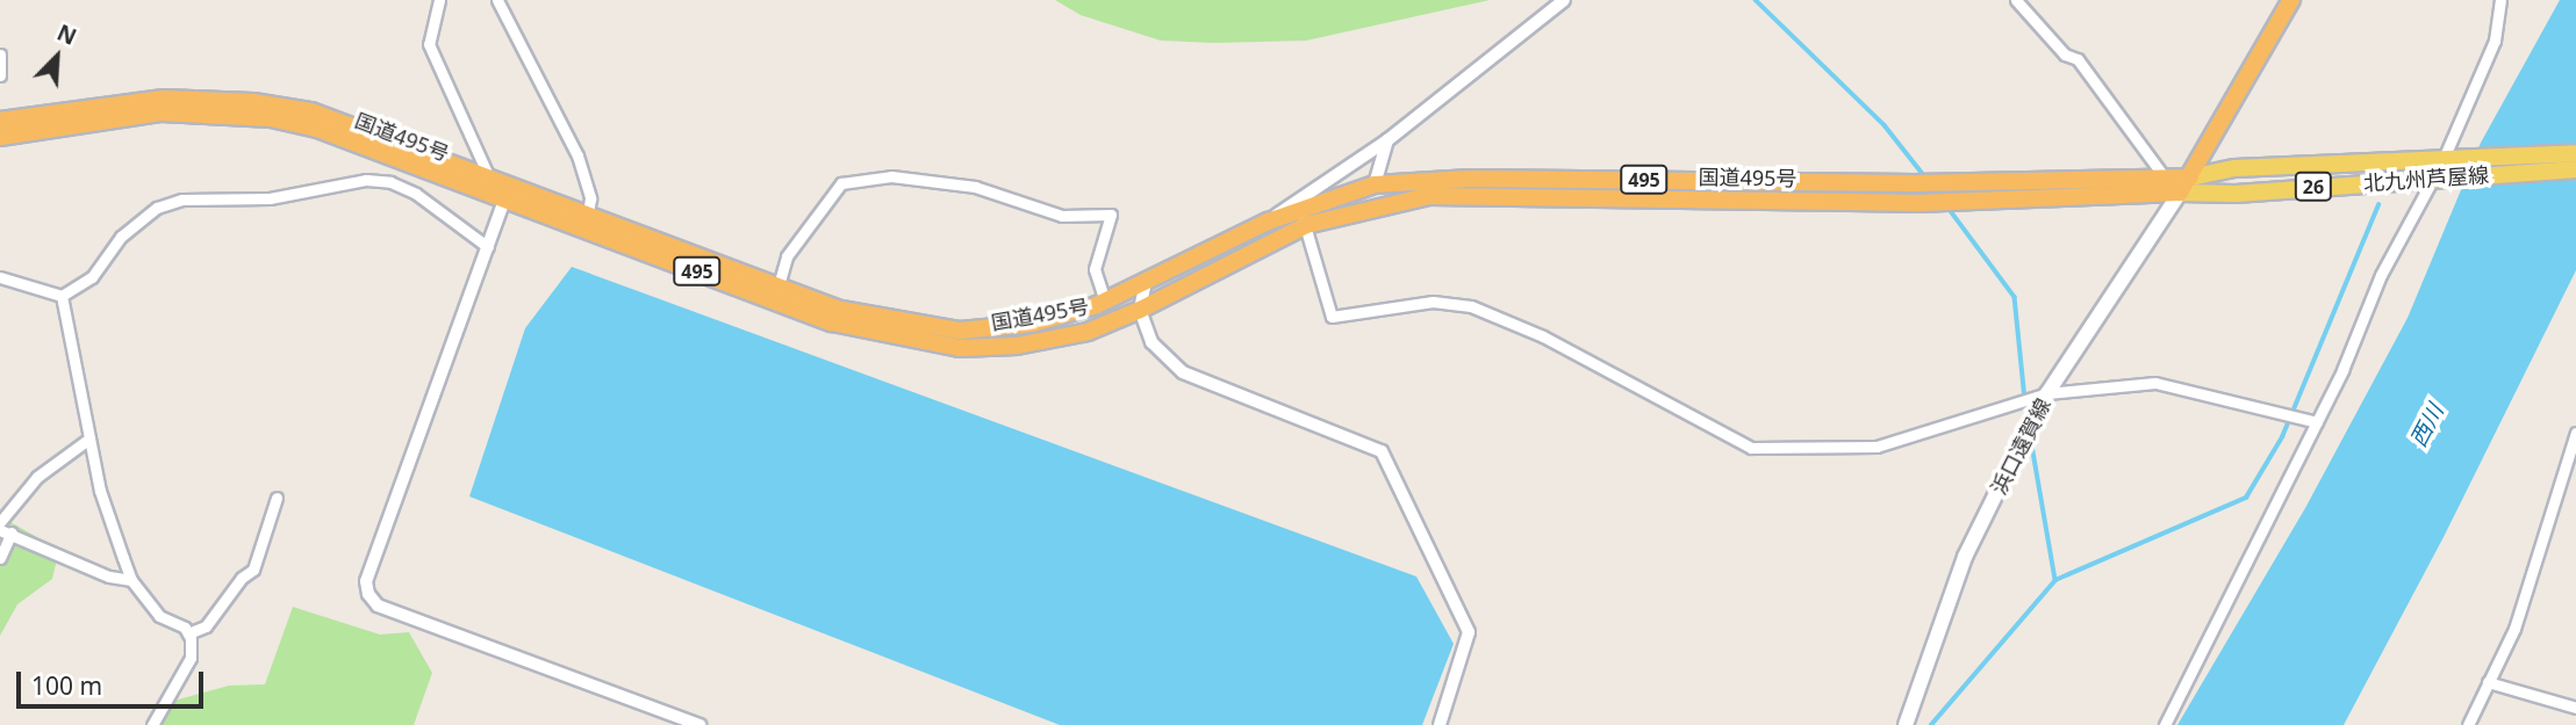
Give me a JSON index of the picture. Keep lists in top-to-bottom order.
{
  "streets": {
    "highway": ["国道495号", "495"],
    "main road": ["北九州芦屋線", "26", "浜口遠賀線"]
  },
  "crossings": [
    ["国道495号", "北九州芦屋線"],
    ["国道495号", "浜口遠賀線"],
    ["北九州芦屋線", "浜口遠賀線"]
  ],
  "water": ["西川"],
  "scale_bar": "100 m",
  "north": "top right"
}
